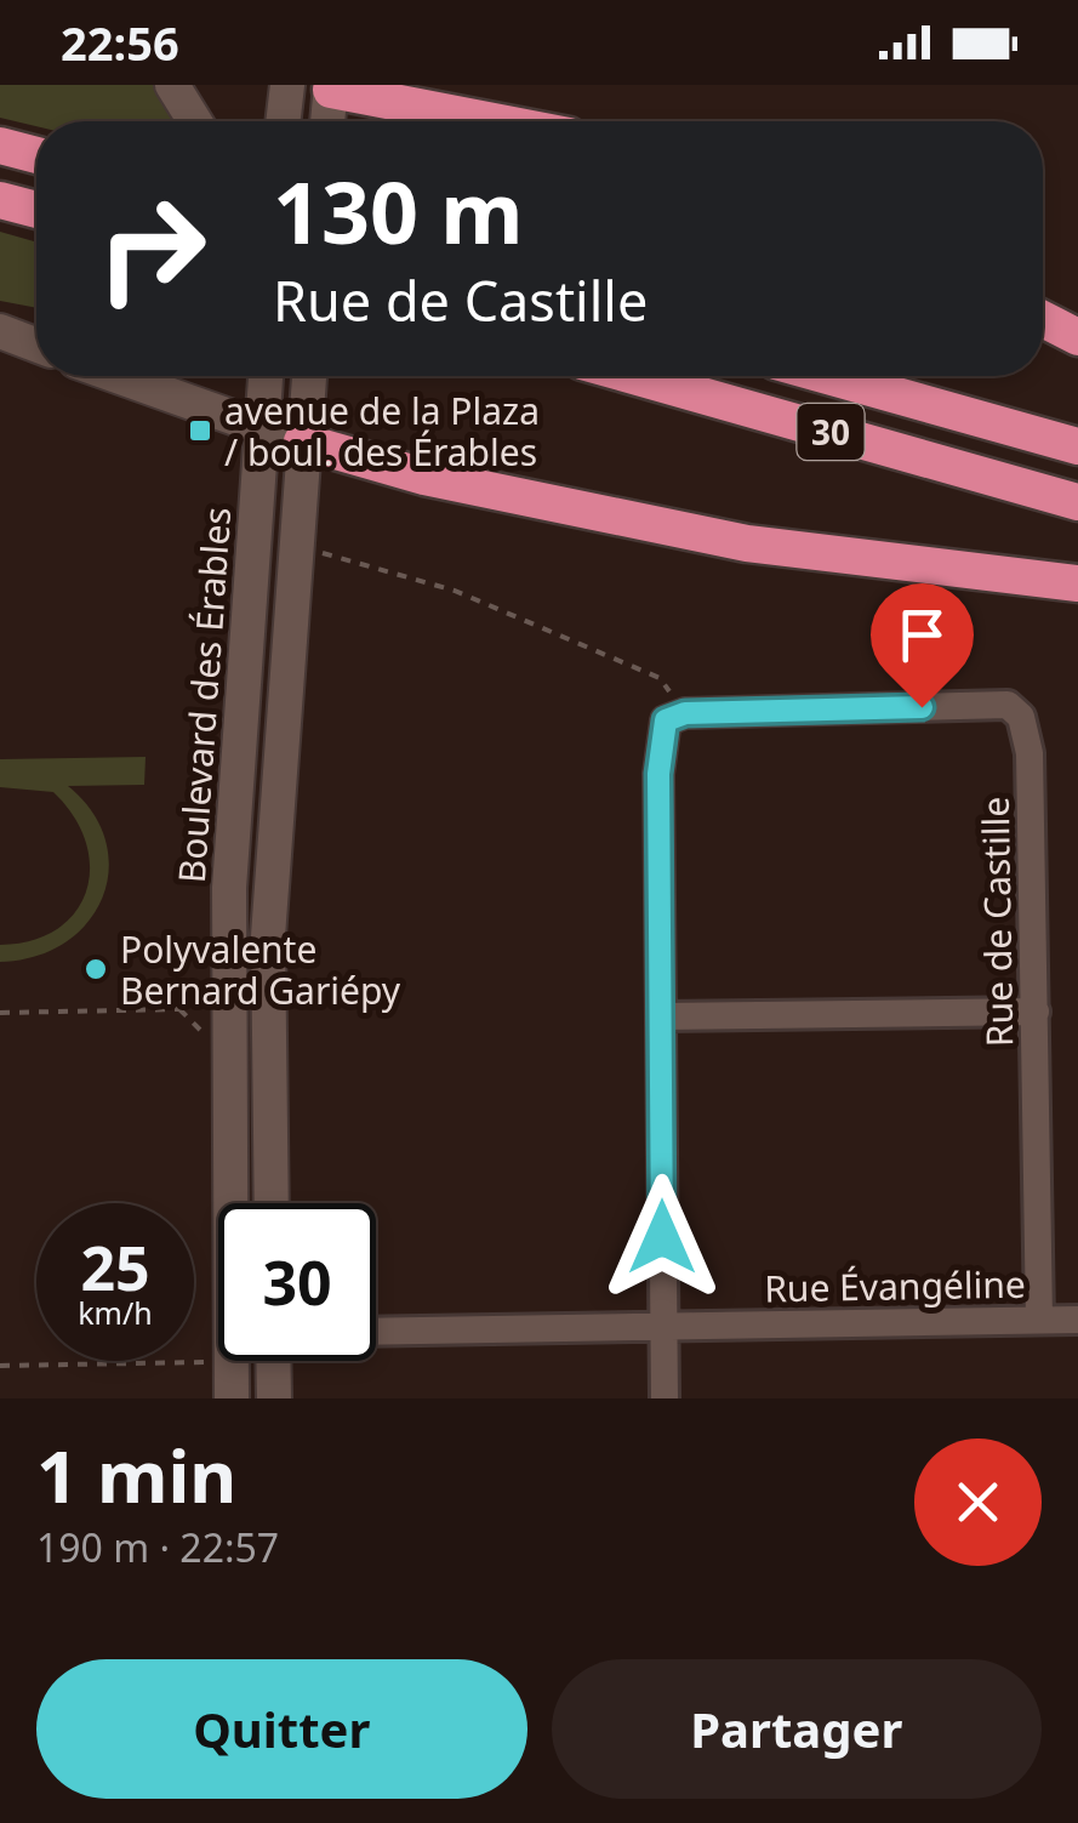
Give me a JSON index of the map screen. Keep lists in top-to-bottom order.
{
  "streets": {
    "highway": ["30"],
    "street": ["Boulevard des Érables", "Rue de Castille", "Rue Évangéline"]
  },
  "crossings": [
    ["Rue de Castille", "Rue Évangéline"]
  ],
  "places": {
    "transit": ["avenue de la Plaza / boul. des Érables"],
    "other": ["Polyvalente Bernard Gariépy"]
  },
  "page": {
    "status": "22:56",
    "turn": ["130 m", "Rue de Castille"],
    "speed": "25 km/h",
    "limit": "30",
    "heading": ["1 min", "190 m · 22:57"],
    "buttons": ["Quitter", "Partager"]
  }
}
